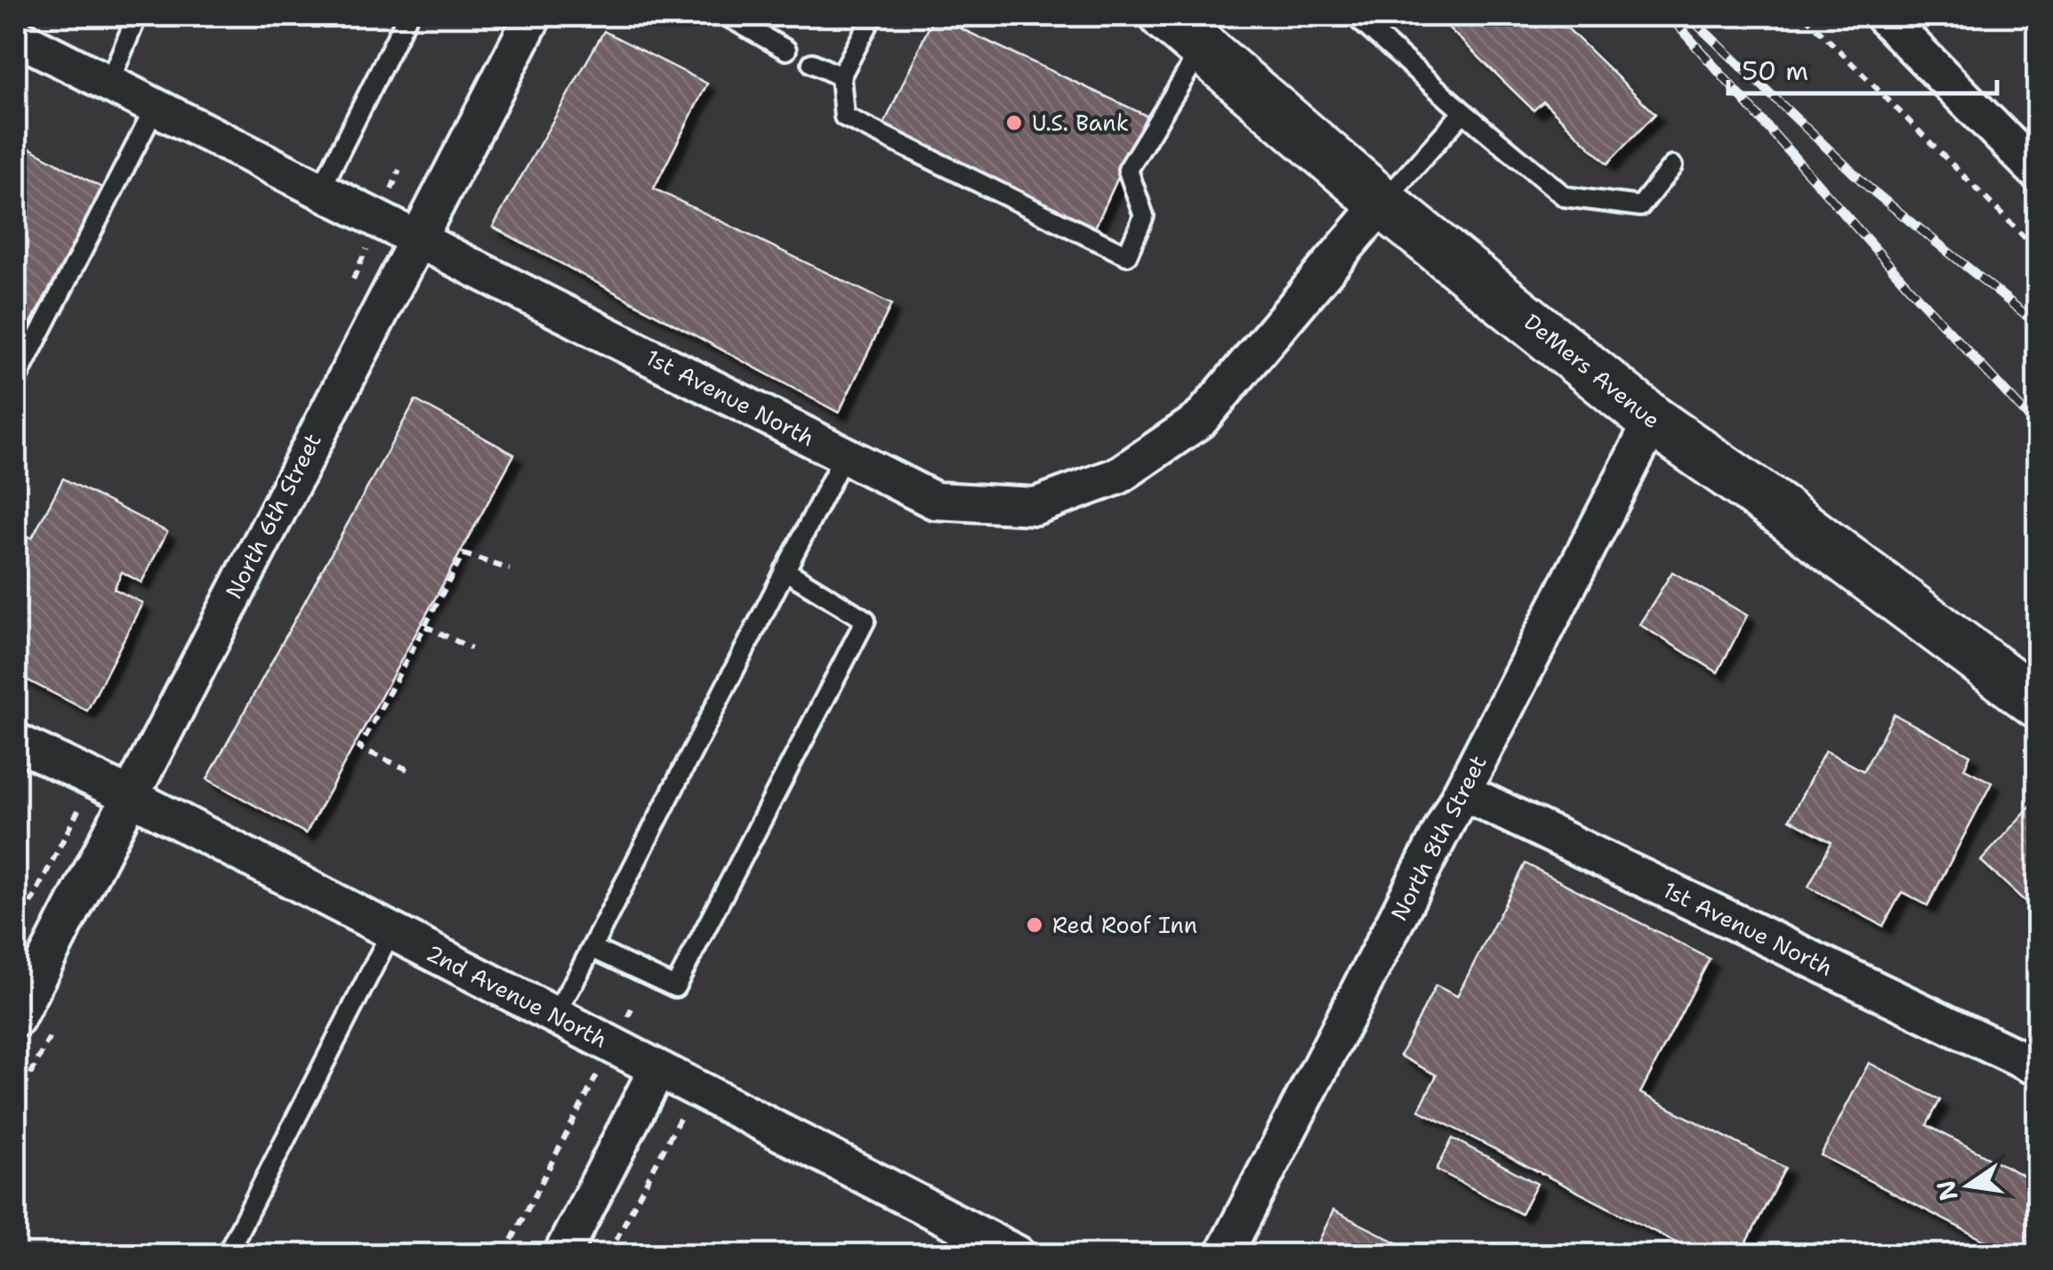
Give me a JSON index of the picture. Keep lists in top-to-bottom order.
{
  "streets": {
    "main road": ["DeMers Avenue"],
    "street": [
      "1st Avenue North",
      "North 6th Street",
      "North 8th Street",
      "2nd Avenue North"
    ]
  },
  "crossings": [
    ["DeMers Avenue", "1st Avenue North"],
    ["DeMers Avenue", "North 8th Street"],
    ["1st Avenue North", "North 6th Street"],
    ["1st Avenue North", "North 8th Street"],
    ["North 6th Street", "2nd Avenue North"]
  ],
  "places": ["U.S. Bank", "Red Roof Inn"],
  "scale_bar": "50 m",
  "north": "left"
}
